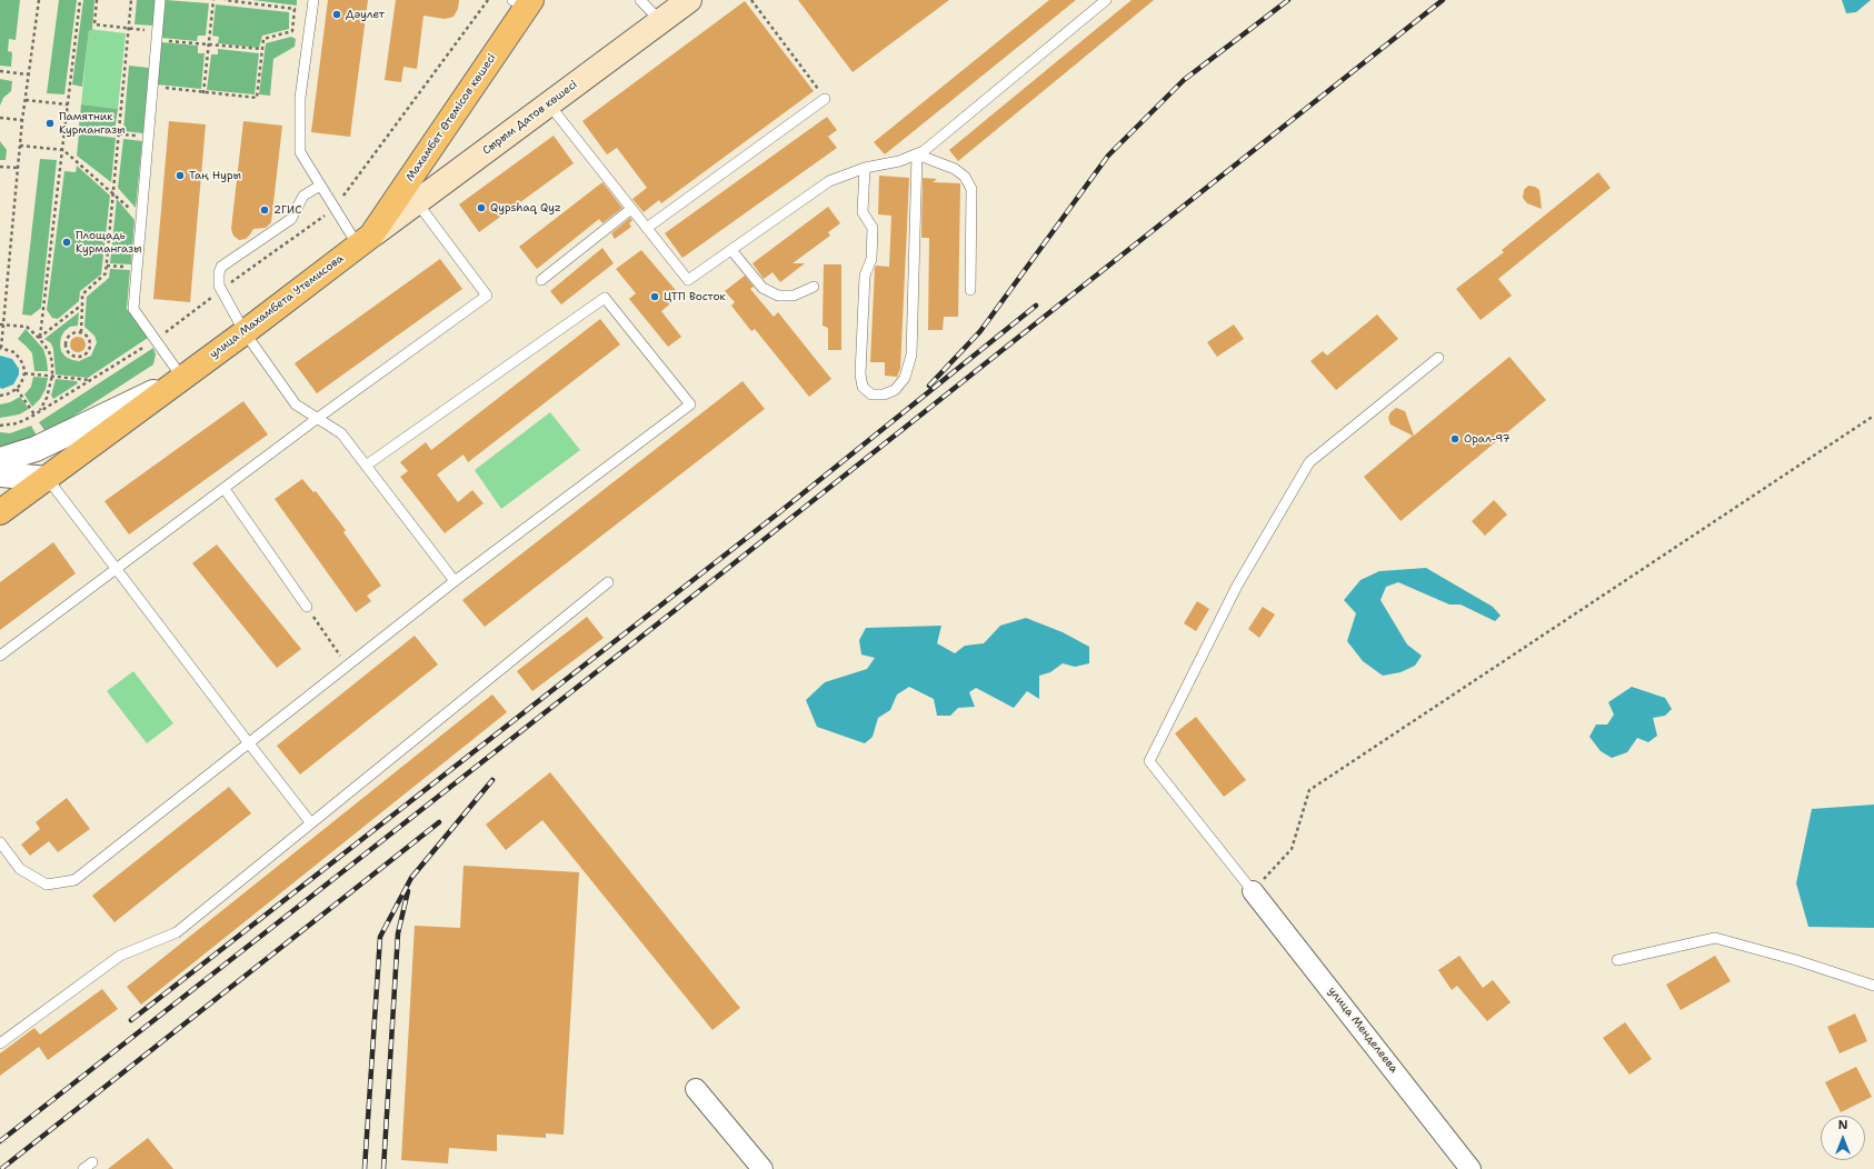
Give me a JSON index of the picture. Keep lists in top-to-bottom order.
{
  "streets": {
    "main road": ["Махамбет Өтемісов көшесі", "Сырым Датов көшесі", "улица Махамбета Утемисова"],
    "street": ["улица Менделеева"]
  },
  "crossings": [
    ["Махамбет Өтемісов көшесі", "Сырым Датов көшесі"],
    ["Махамбет Өтемісов көшесі", "улица Махамбета Утемисова"],
    ["Сырым Датов көшесі", "улица Махамбета Утемисова"]
  ],
  "places": [
    "Дәулет",
    "Памятник Курмангазы",
    "Таң Нуры",
    "Qypshaq Qyz",
    "2ГИС",
    "Площадь Курмангазы",
    "ЦТП Восток",
    "Орал-97"
  ],
  "north": "top"
}
